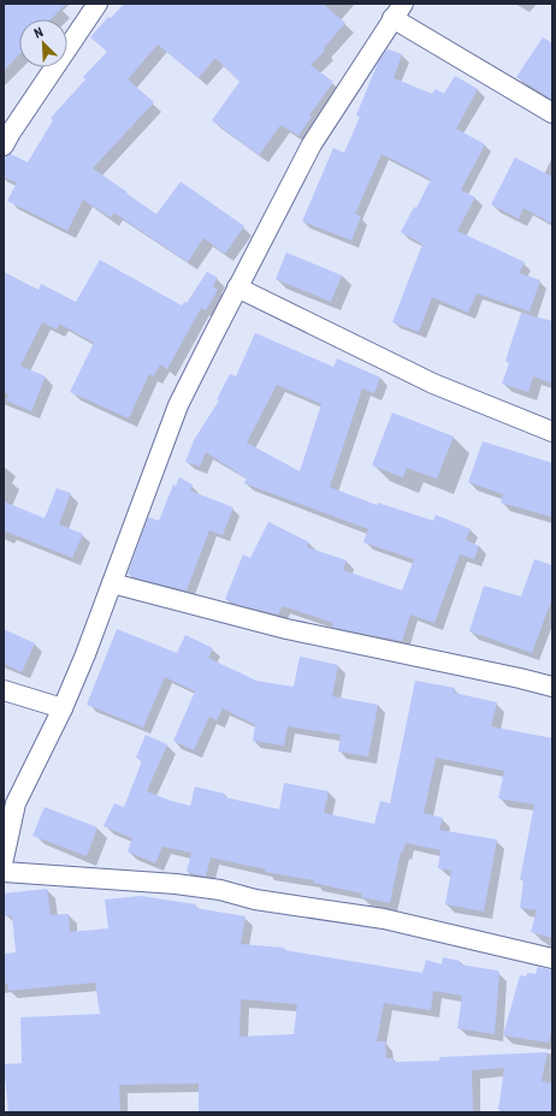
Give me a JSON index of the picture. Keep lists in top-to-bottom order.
{
  "north": "top left"
}
